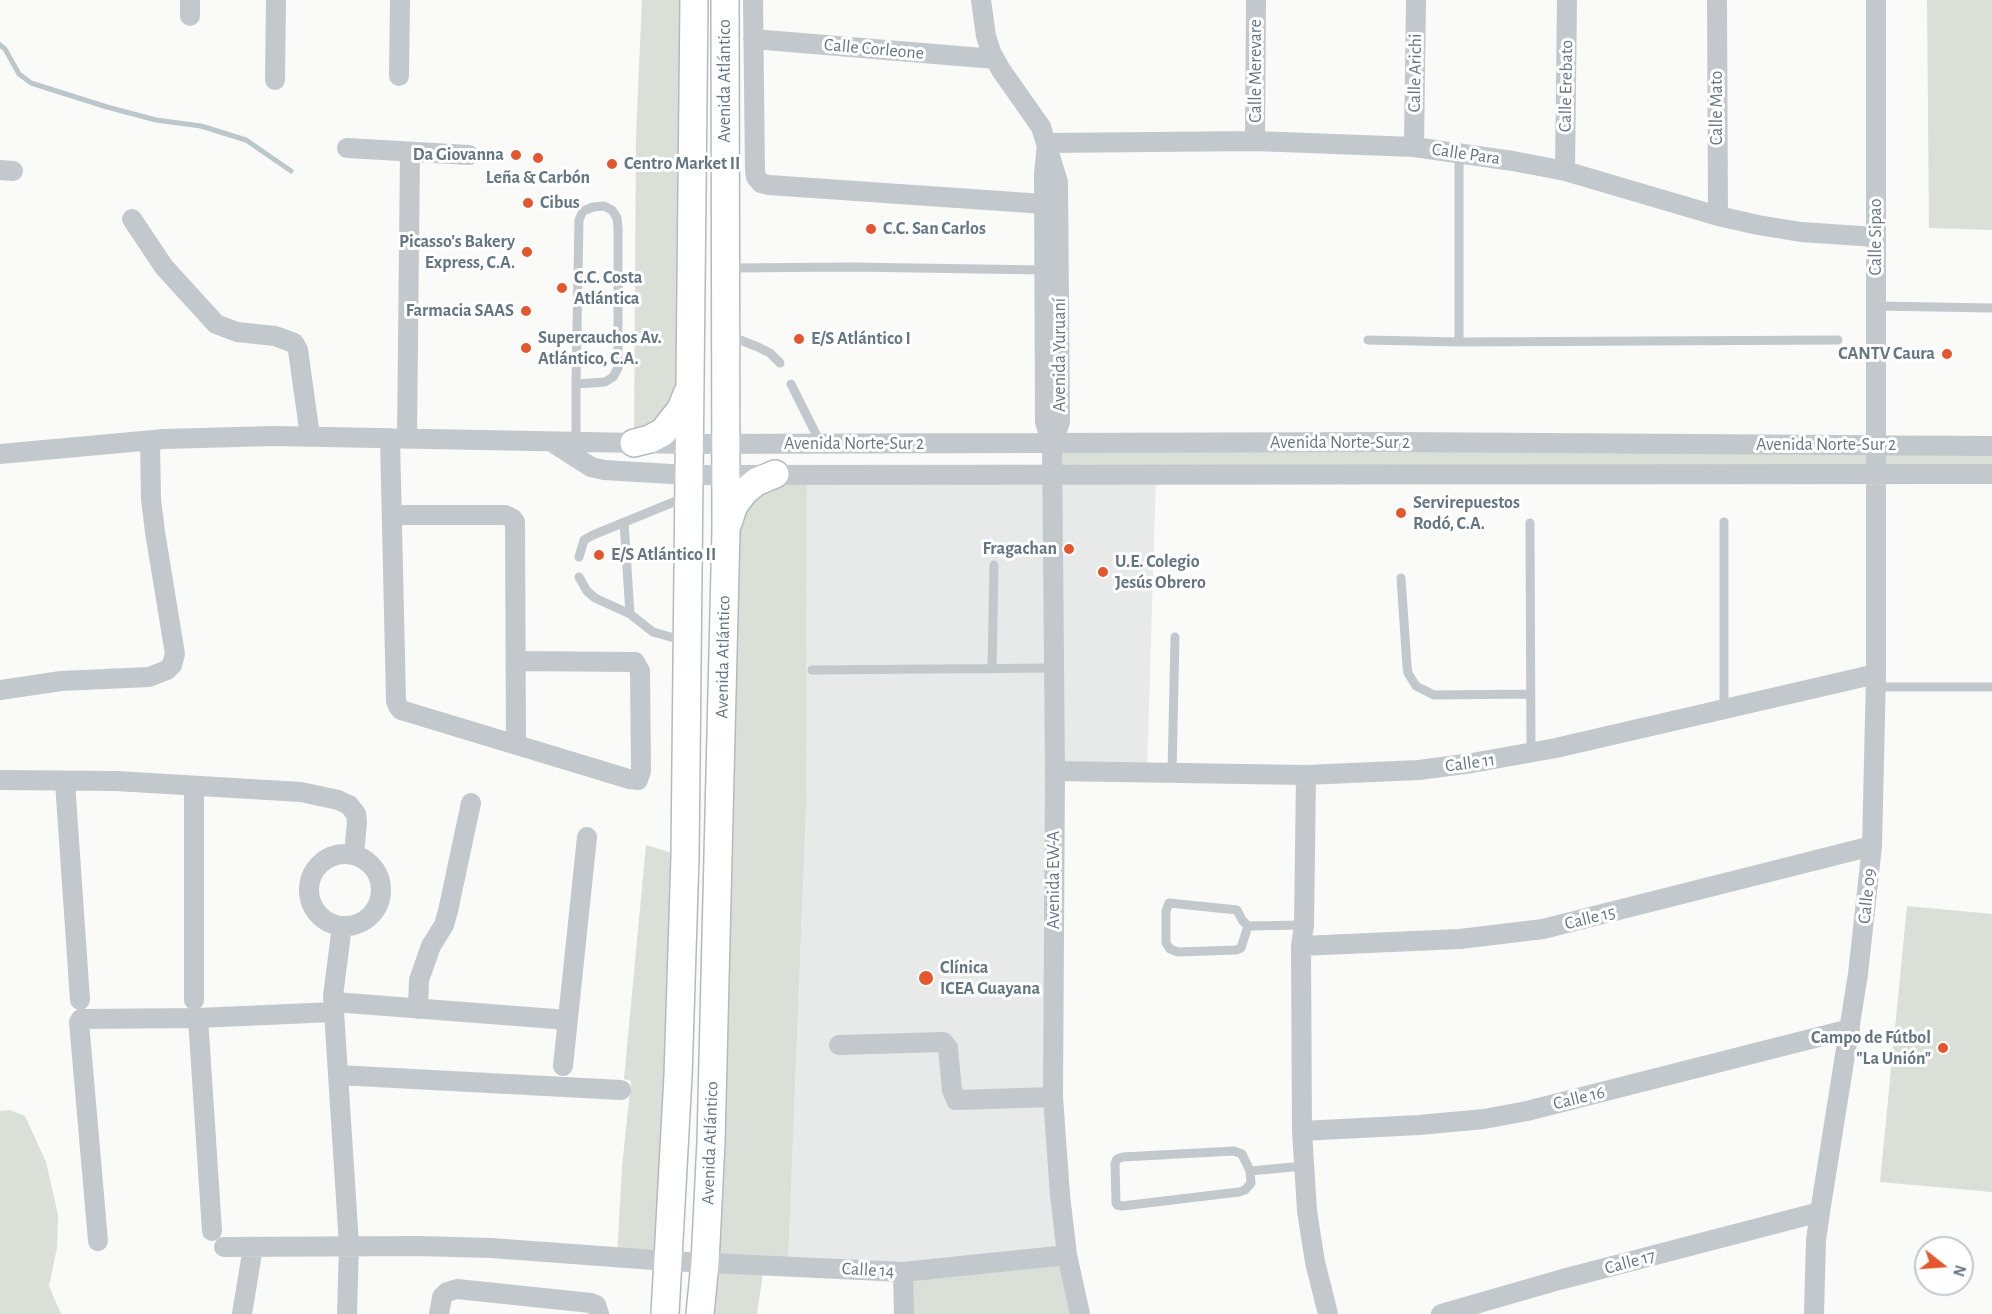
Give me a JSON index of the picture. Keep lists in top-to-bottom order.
{
  "streets": {
    "main road": ["Avenida Atlántico"],
    "street": [
      "Calle Corleone",
      "Calle Merevare",
      "Calle Arichi",
      "Calle Erebato",
      "Calle Mato",
      "Calle Para",
      "Calle Sipao",
      "Avenida Yuruaní",
      "Avenida Norte-Sur 2",
      "Calle 11",
      "Avenida EW-A",
      "Calle 09",
      "Calle 15",
      "Calle 16",
      "Calle 17",
      "Calle 14"
    ]
  },
  "crossings": [
    ["Calle Corleone", "Avenida Yuruaní"],
    ["Calle Merevare", "Calle Para"],
    ["Calle Arichi", "Calle Para"],
    ["Avenida Atlántico", "Avenida Norte-Sur 2"],
    ["Avenida Atlántico", "Calle 14"],
    ["Calle Erebato", "Calle Para"],
    ["Calle Mato", "Calle Para"],
    ["Calle Para", "Calle Sipao"],
    ["Calle Para", "Avenida Yuruaní"],
    ["Calle Sipao", "Avenida Norte-Sur 2"],
    ["Calle Sipao", "Calle 09"],
    ["Avenida Yuruaní", "Avenida Norte-Sur 2"],
    ["Avenida Yuruaní", "Avenida EW-A"],
    ["Avenida Norte-Sur 2", "Avenida EW-A"],
    ["Avenida Norte-Sur 2", "Calle 09"],
    ["Calle 11", "Avenida EW-A"],
    ["Calle 11", "Calle 09"],
    ["Avenida EW-A", "Calle 14"],
    ["Calle 09", "Calle 15"],
    ["Calle 09", "Calle 16"],
    ["Calle 09", "Calle 17"]
  ],
  "places": [
    "Da Giovanna",
    "Leña & Carbón",
    "Centro Market II",
    "Cibus",
    "C.C. San Carlos",
    "Picasso's Bakery Express, C.A.",
    "C.C. Costa Atlántica",
    "Farmacia SAAS",
    "E/S Atlántico I",
    "Supercauchos Av. Atlántico, C.A.",
    "CANTV Caura",
    "Servirepuestos Rodó, C.A.",
    "Fragachan",
    "E/S Atlántico II",
    "U.E. Colegio Jesús Obrero",
    "Clínica ICEA Guayana",
    "Campo de Fútbol \"La Unión\""
  ],
  "north": "right"
}
